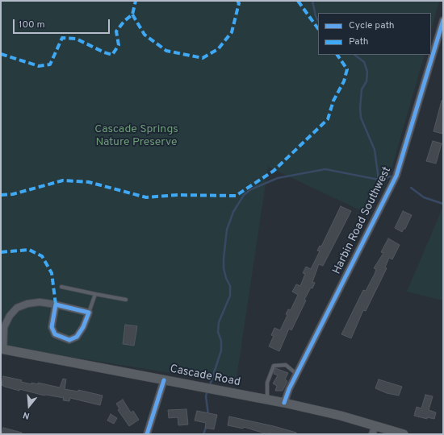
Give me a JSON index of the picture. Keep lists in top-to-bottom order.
{
  "streets": {
    "main road": ["Cascade Road"],
    "street": ["Harbin Road Southwest"]
  },
  "crossings": [
    ["Harbin Road Southwest", "Cascade Road"]
  ],
  "parks": ["Cascade Springs Nature Preserve"],
  "legend": ["Cycle path", "Path"],
  "scale_bar": "100 m",
  "north": "bottom"
}
